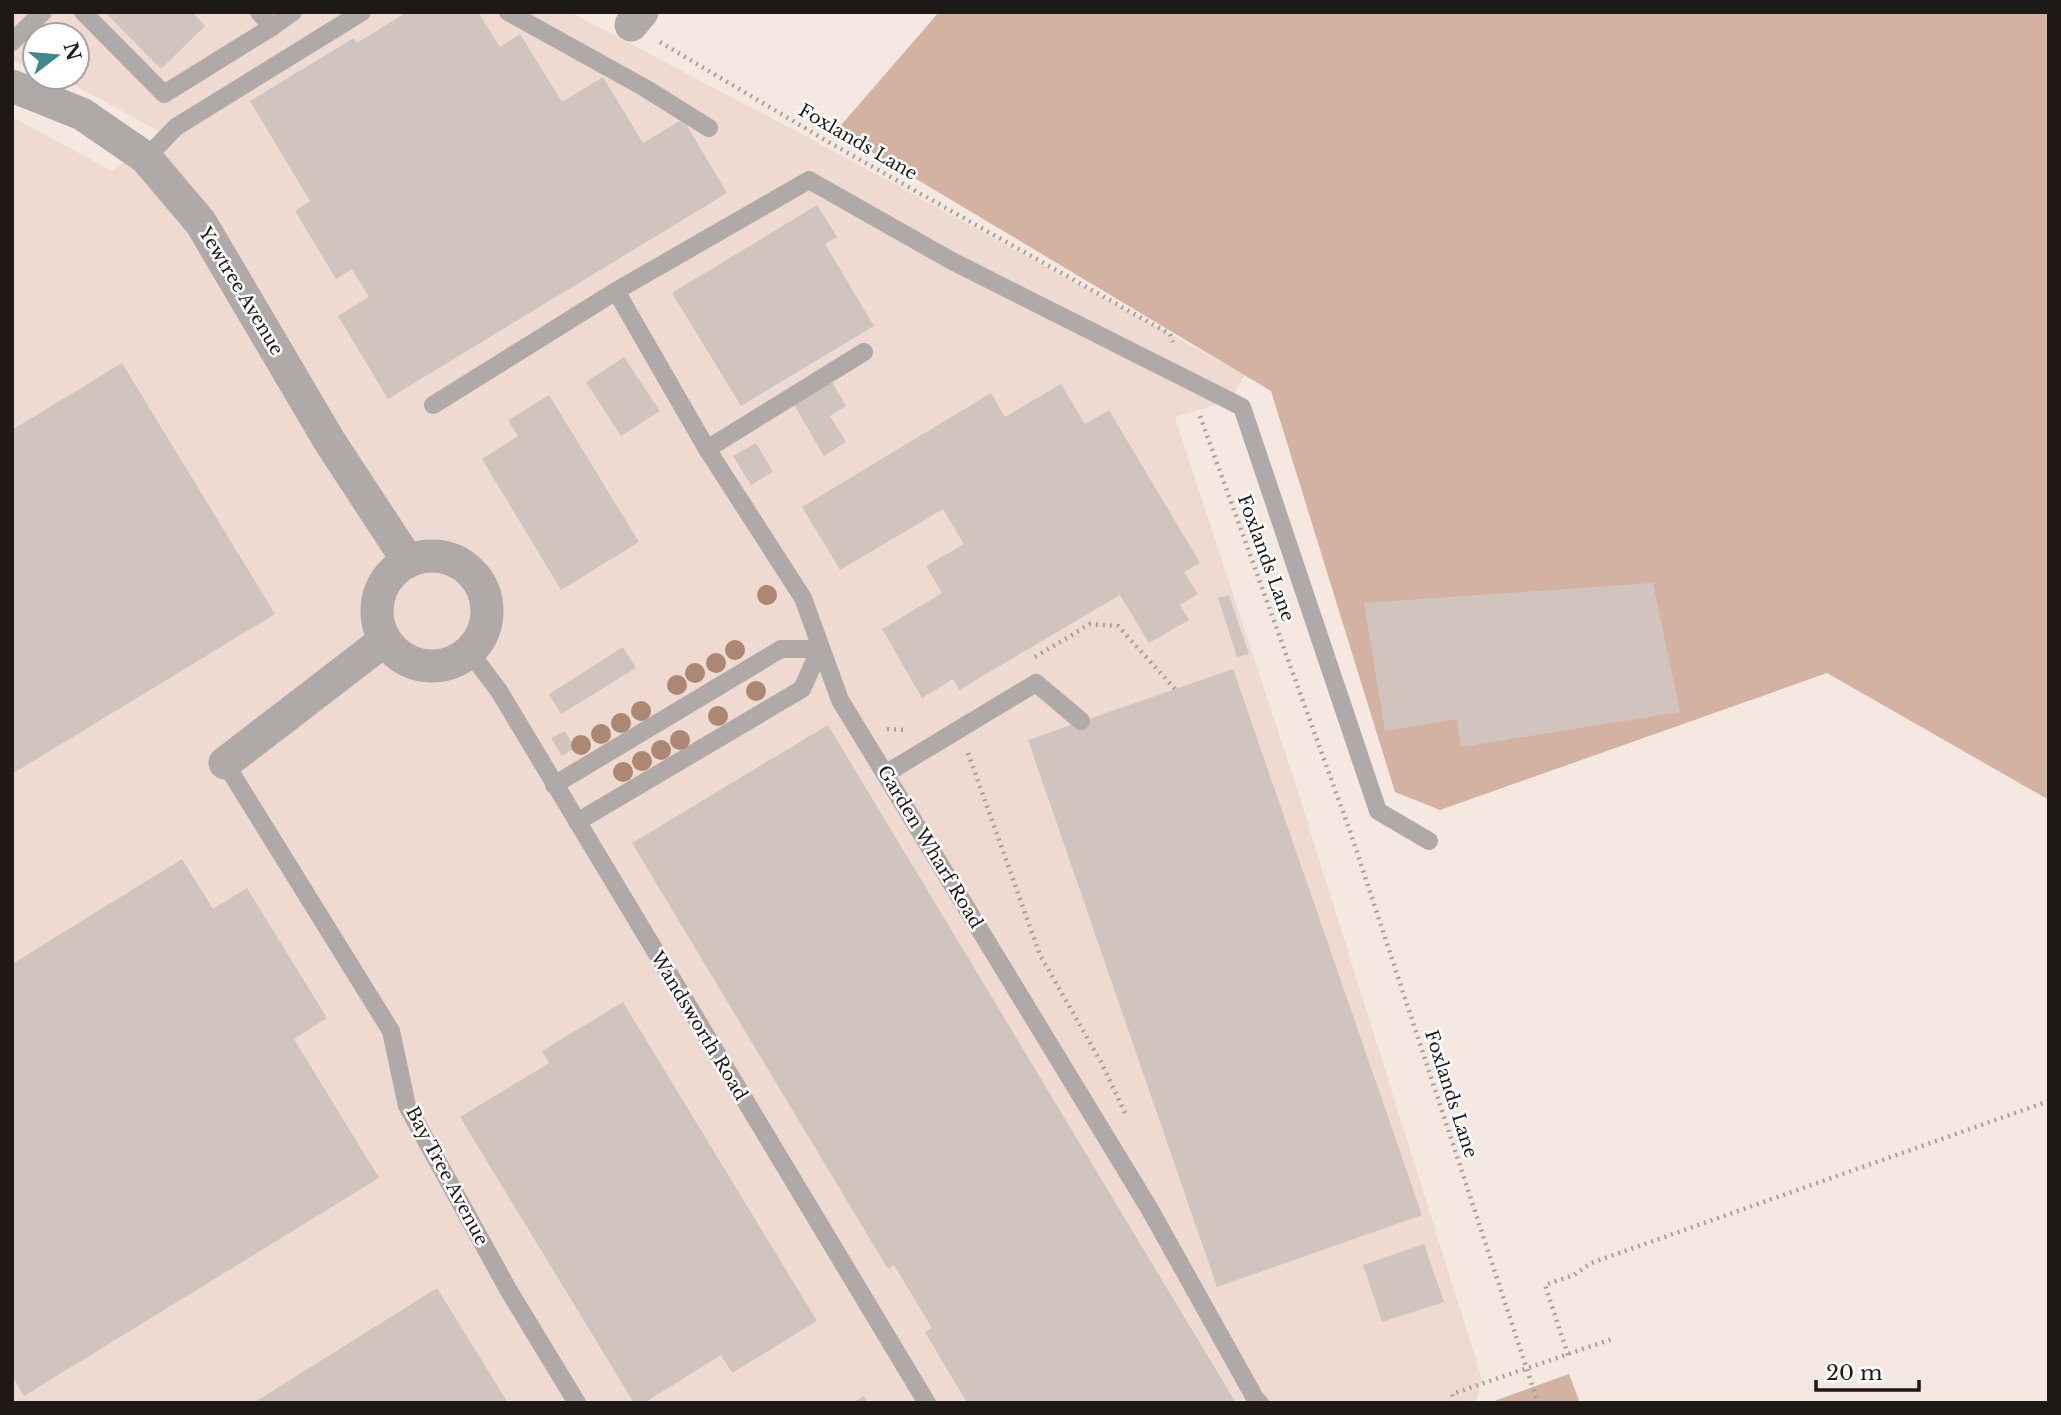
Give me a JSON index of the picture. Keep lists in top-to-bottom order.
{
  "streets": {
    "street": ["Yewtree Avenue"],
    "lane": ["Garden Wharf Road", "Wandsworth Road", "Bay Tree Avenue"],
    "path": ["Foxlands Lane"]
  },
  "crossings": [
    ["Yewtree Avenue", "Wandsworth Road"]
  ],
  "scale_bar": "20 m",
  "north": "right"
}
